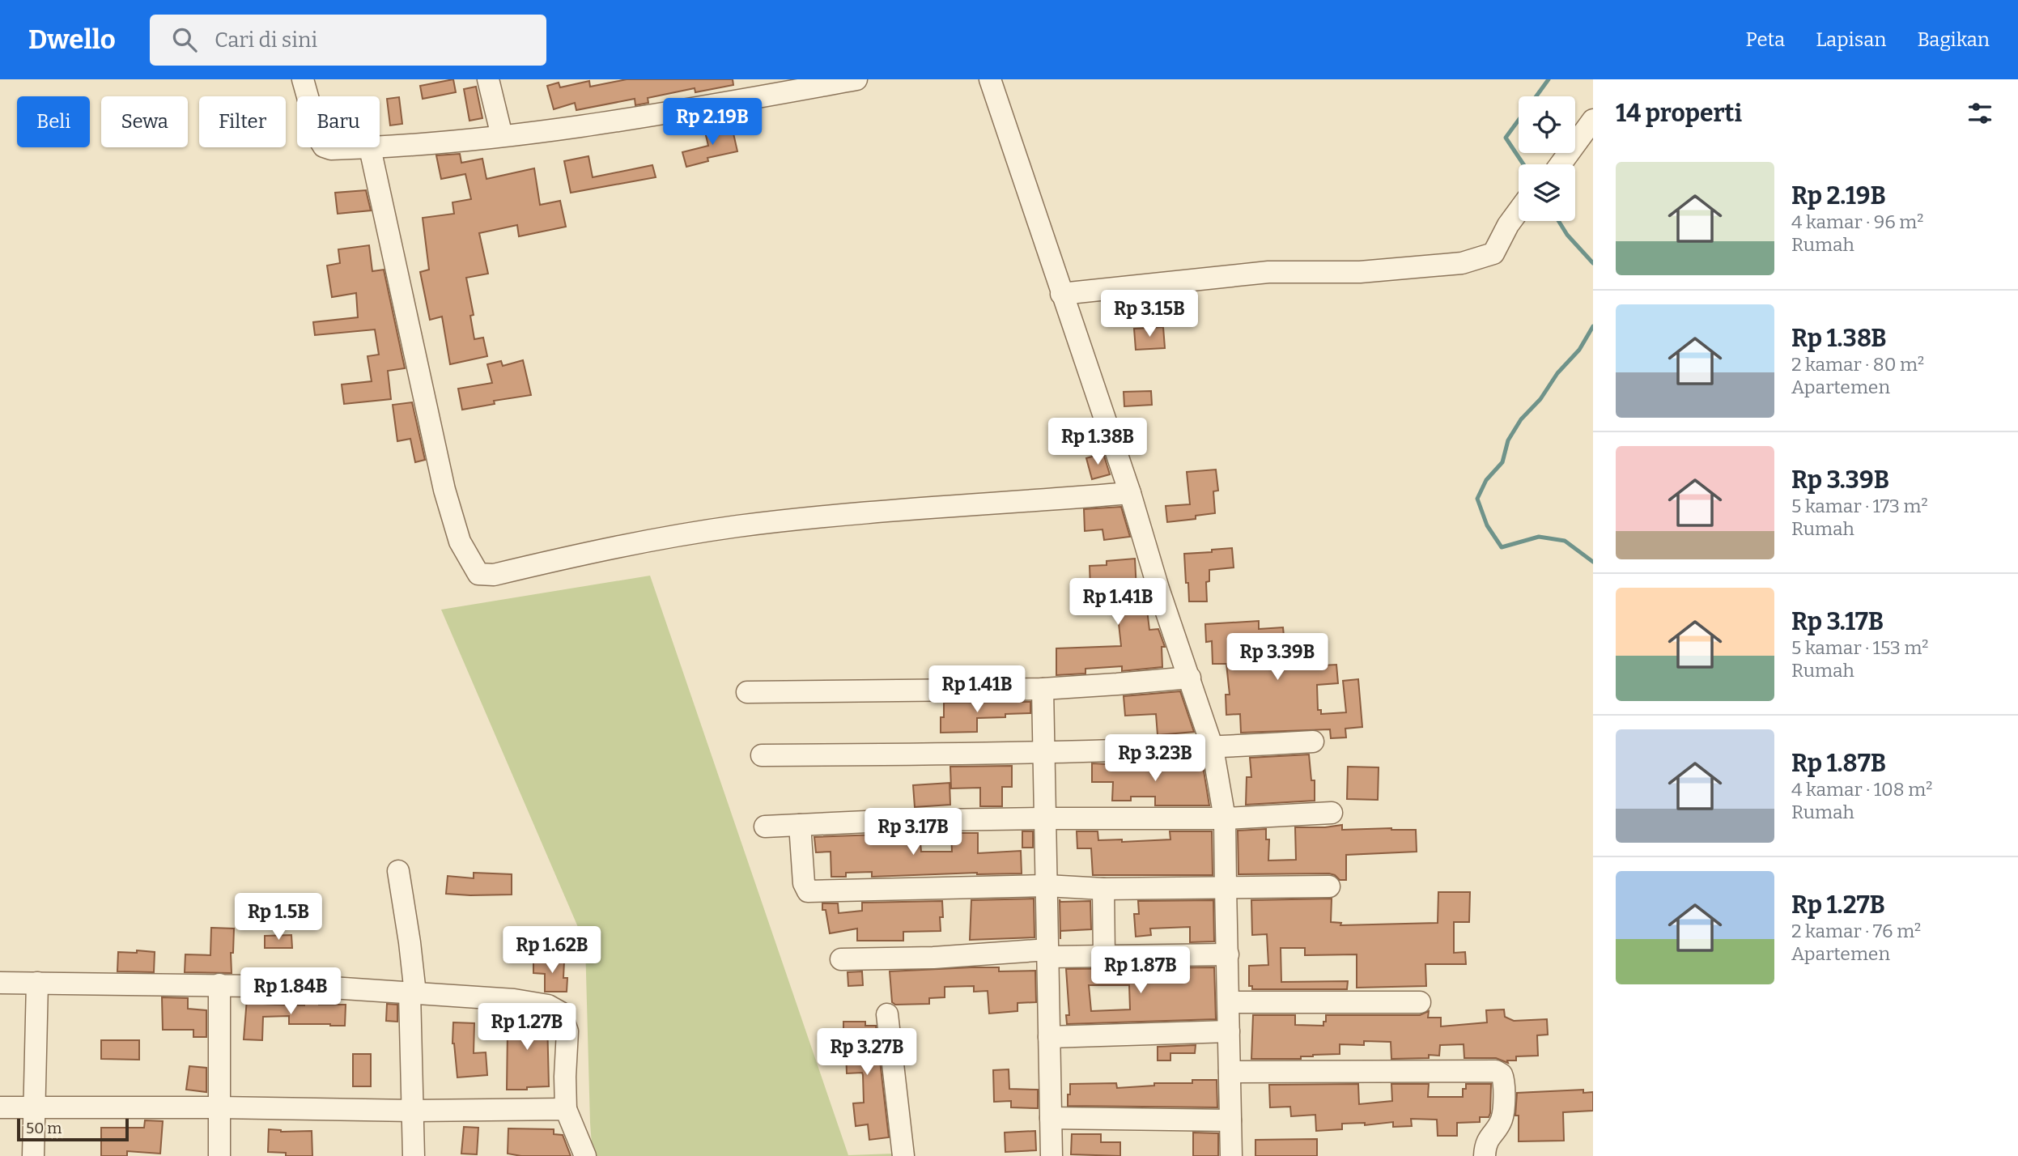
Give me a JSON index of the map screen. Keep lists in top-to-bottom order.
{
  "scale_bar": "50 m",
  "page": {
    "header": "Dwello",
    "search": "Cari di sini",
    "nav": ["Peta", "Lapisan", "Bagikan"],
    "heading": "14 properti",
    "chip": [
      "Beli",
      "Sewa",
      "Filter",
      "Baru"
    ],
    "price": [
      "Rp 2.19B",
      "Rp 3.15B",
      "Rp 1.38B",
      "Rp 1.41B",
      "Rp 3.39B",
      "Rp 1.41B",
      "Rp 3.23B",
      "Rp 3.17B",
      "Rp 1.5B",
      "Rp 1.62B",
      "Rp 1.87B",
      "Rp 1.84B",
      "Rp 1.27B",
      "Rp 3.27B"
    ],
    "list": [
      {
        "name": "Rp 2.19B",
        "note": "4 kamar · 96 m² · Rumah"
      },
      {
        "name": "Rp 1.38B",
        "note": "2 kamar · 80 m² · Apartemen"
      },
      {
        "name": "Rp 3.39B",
        "note": "5 kamar · 173 m² · Rumah"
      },
      {
        "name": "Rp 3.17B",
        "note": "5 kamar · 153 m² · Rumah"
      },
      {
        "name": "Rp 1.87B",
        "note": "4 kamar · 108 m² · Rumah"
      },
      {
        "name": "Rp 1.27B",
        "note": "2 kamar · 76 m² · Apartemen"
      }
    ],
    "scale": "50 m"
  }
}
